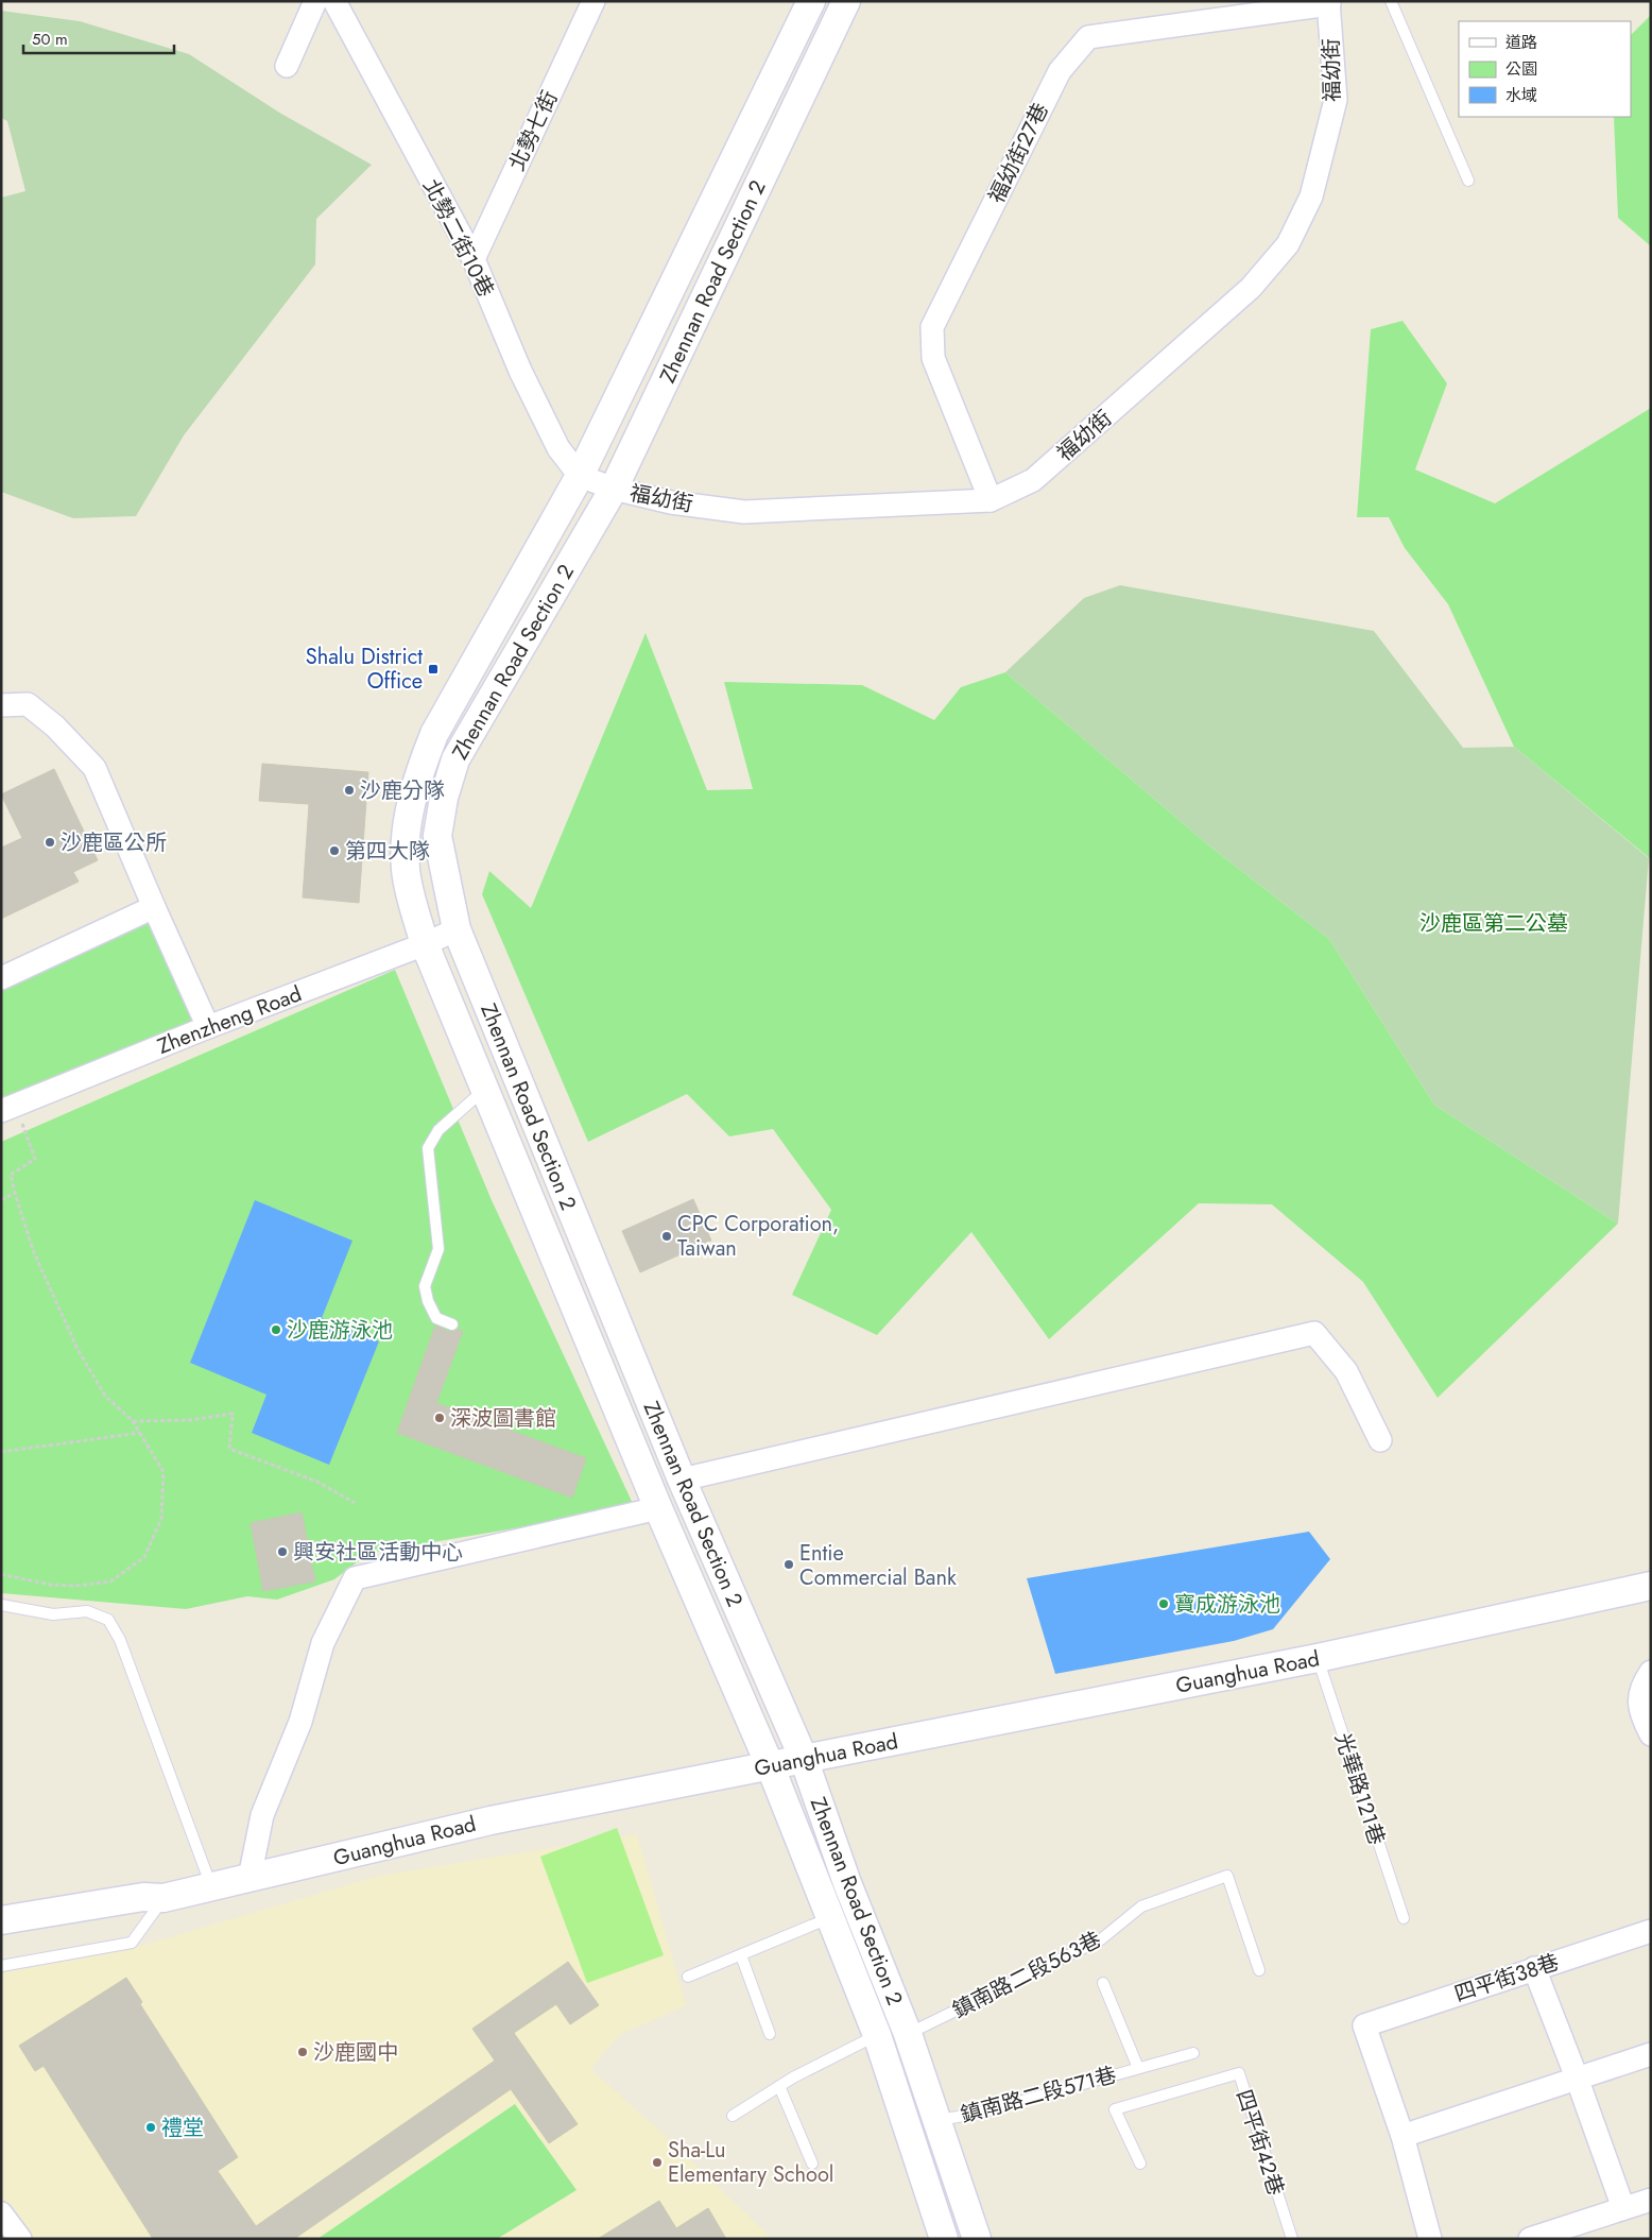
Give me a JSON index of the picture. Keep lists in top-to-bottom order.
{
  "streets": {
    "street": [
      "福幼街",
      "北勢七街",
      "福幼街27巷",
      "北勢二街10巷",
      "Zhennan Road Section 2",
      "Zhenzheng Road",
      "Guanghua Road",
      "四平街38巷"
    ],
    "lane": [
      "光華路121巷",
      "鎮南路二段563巷",
      "鎮南路二段571巷",
      "四平街42巷"
    ]
  },
  "crossings": [
    ["福幼街", "福幼街27巷"],
    ["福幼街", "北勢二街10巷"],
    ["福幼街", "Zhennan Road Section 2"],
    ["北勢七街", "北勢二街10巷"],
    ["北勢二街10巷", "Zhennan Road Section 2"],
    ["Zhennan Road Section 2", "Zhenzheng Road"],
    ["Zhennan Road Section 2", "Guanghua Road"],
    ["Zhennan Road Section 2", "鎮南路二段563巷"],
    ["Zhennan Road Section 2", "鎮南路二段571巷"],
    ["Guanghua Road", "光華路121巷"]
  ],
  "parks": ["沙鹿區第二公墓"],
  "places": {
    "transit": ["Shalu District Office"],
    "other": [
      "沙鹿分隊",
      "沙鹿區公所",
      "第四大隊",
      "CPC Corporation, Taiwan",
      "沙鹿游泳池",
      "深波圖書館",
      "興安社區活動中心",
      "Entie Commercial Bank",
      "寶成游泳池",
      "沙鹿國中",
      "禮堂",
      "Sha-Lu Elementary School"
    ]
  },
  "legend": ["道路", "公園", "水域"],
  "scale_bar": "50 m"
}
